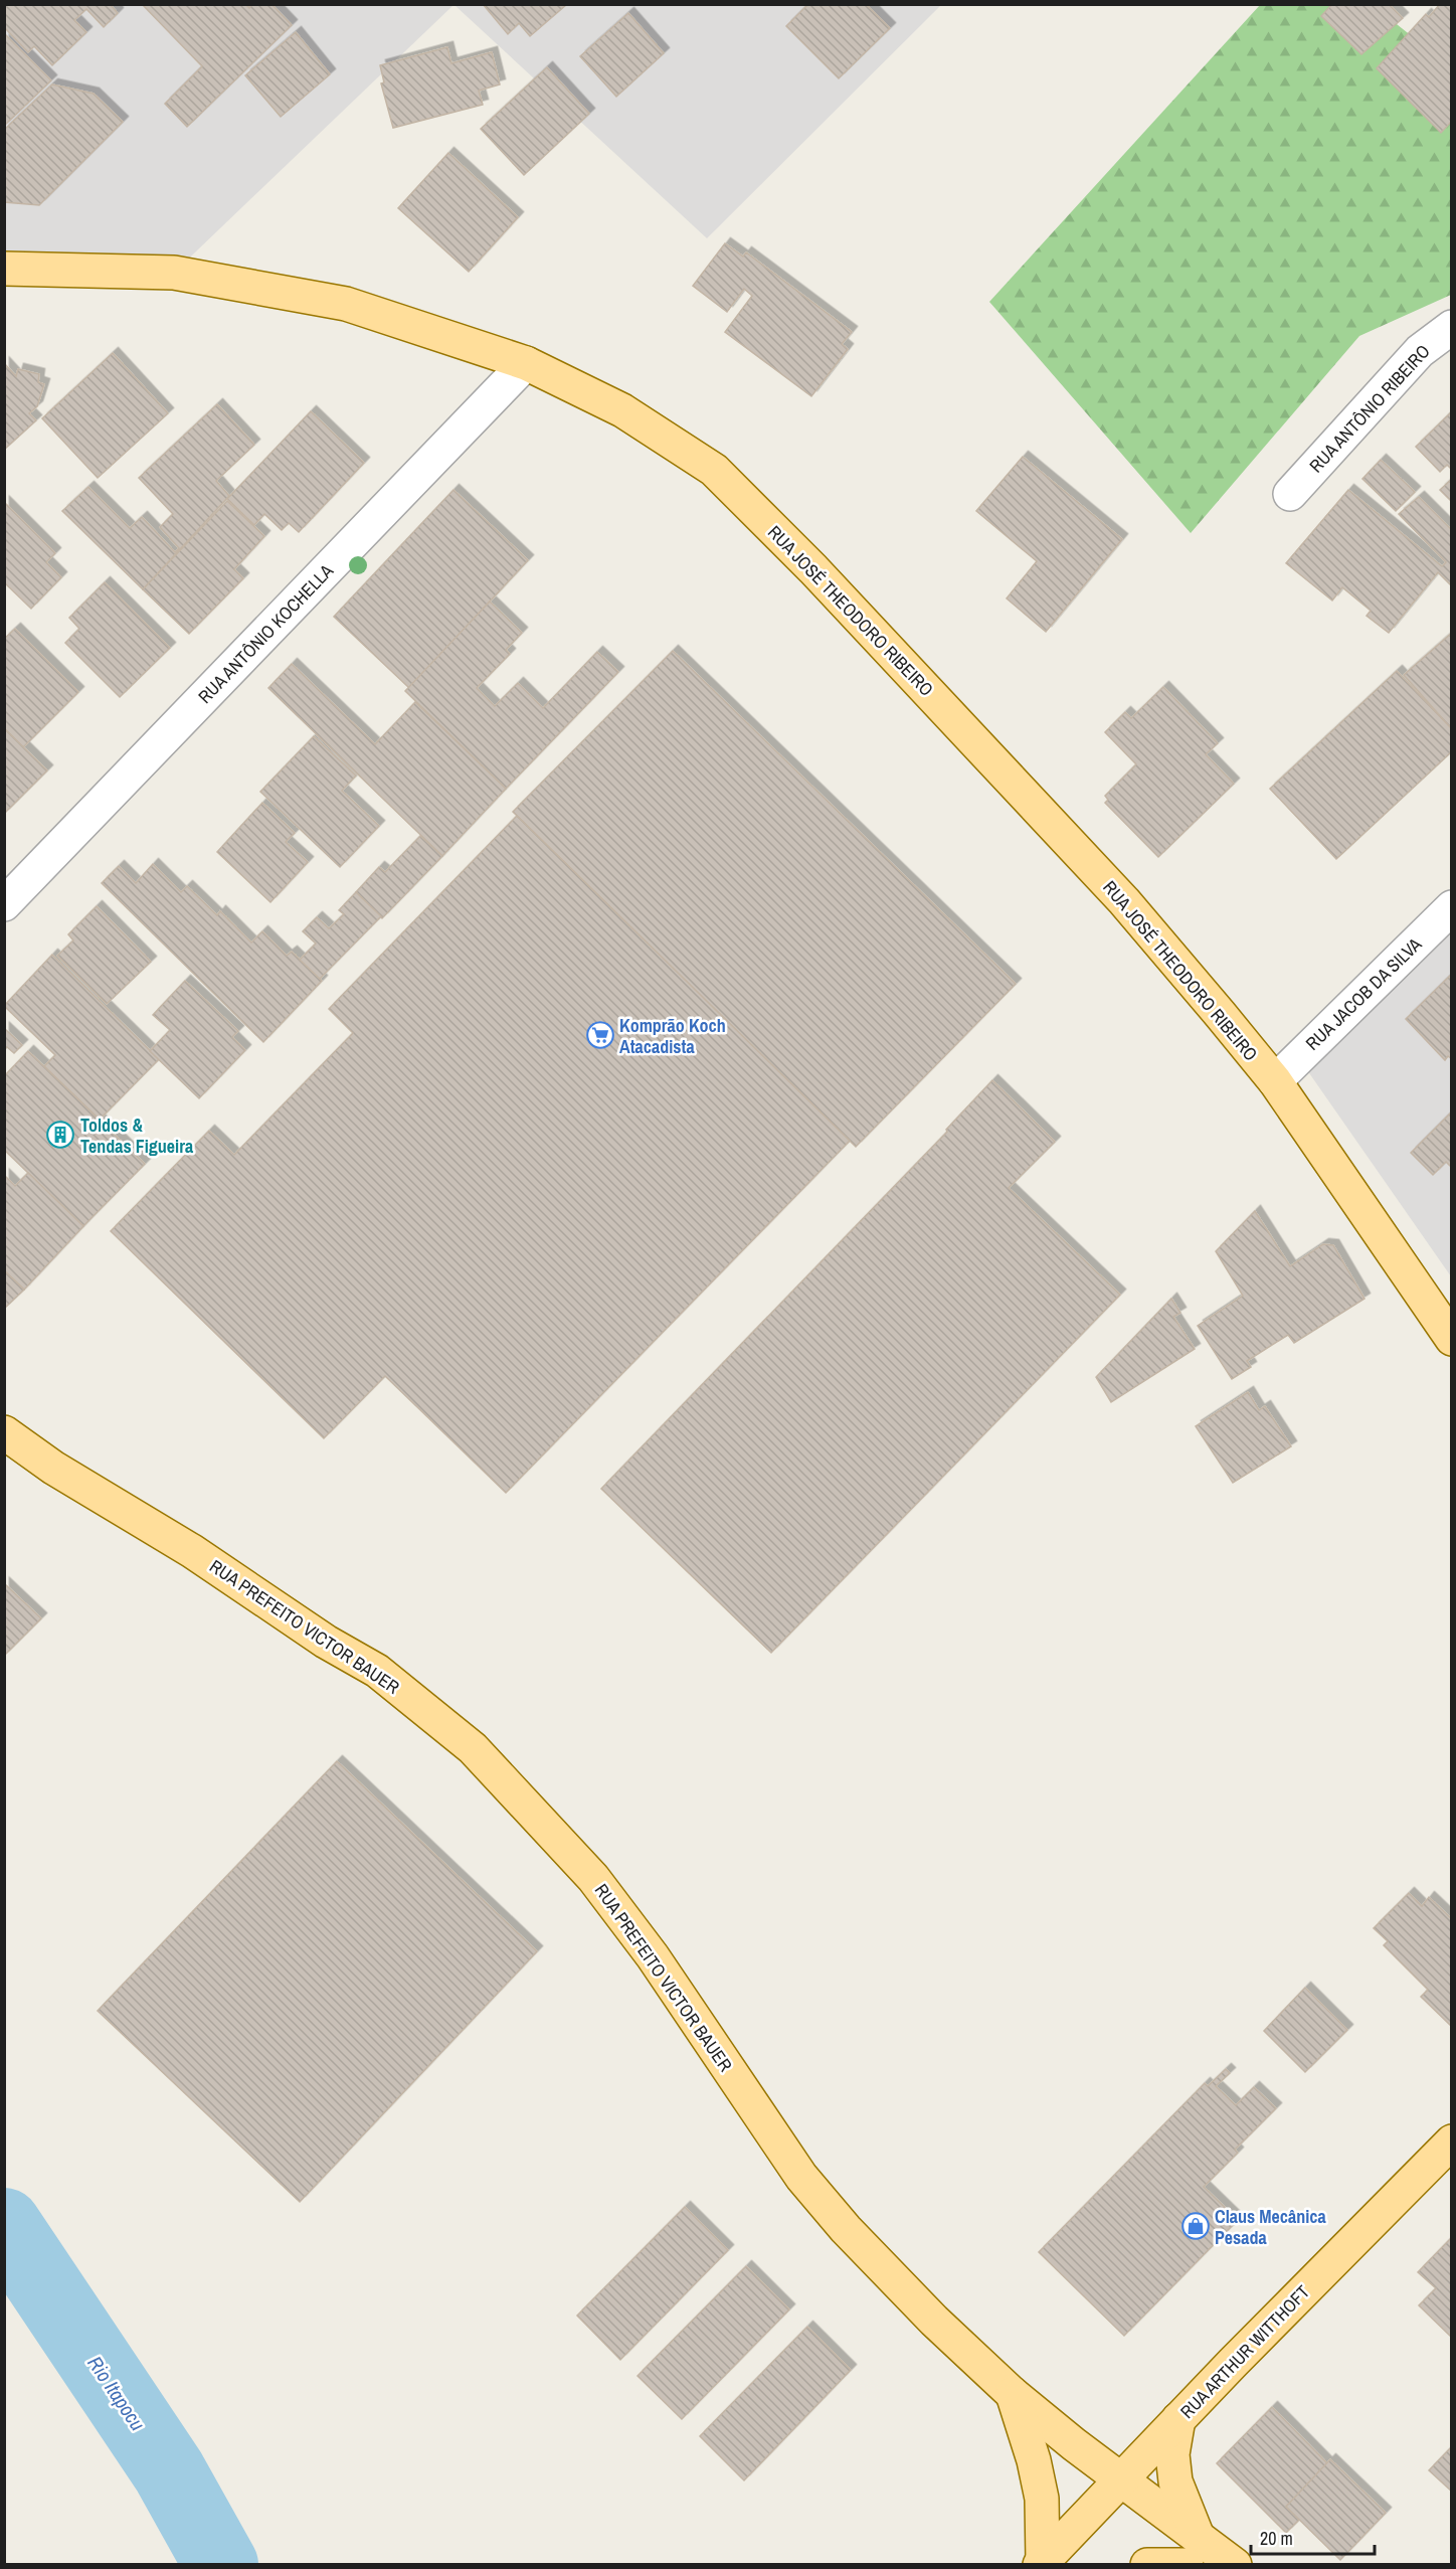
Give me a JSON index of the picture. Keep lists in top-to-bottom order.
{
  "streets": {
    "main road": ["RUA JOSÉ THEODORO RIBEIRO", "RUA PREFEITO VICTOR BAUER", "RUA ARTHUR WITTHOFT"],
    "street": ["RUA ANTÔNIO RIBEIRO", "RUA ANTÔNIO KOCHELLA", "RUA JACOB DA SILVA"]
  },
  "crossings": [
    ["RUA JOSÉ THEODORO RIBEIRO", "RUA ANTÔNIO KOCHELLA"],
    ["RUA JOSÉ THEODORO RIBEIRO", "RUA JACOB DA SILVA"],
    ["RUA PREFEITO VICTOR BAUER", "RUA ARTHUR WITTHOFT"]
  ],
  "water": ["Rio Itapocu"],
  "places": {
    "supermarket": ["Komprão Koch Atacadista"],
    "building": ["Toldos & Tendas Figueira"],
    "shop": ["Claus Mecânica Pesada"]
  },
  "scale_bar": "20 m"
}
